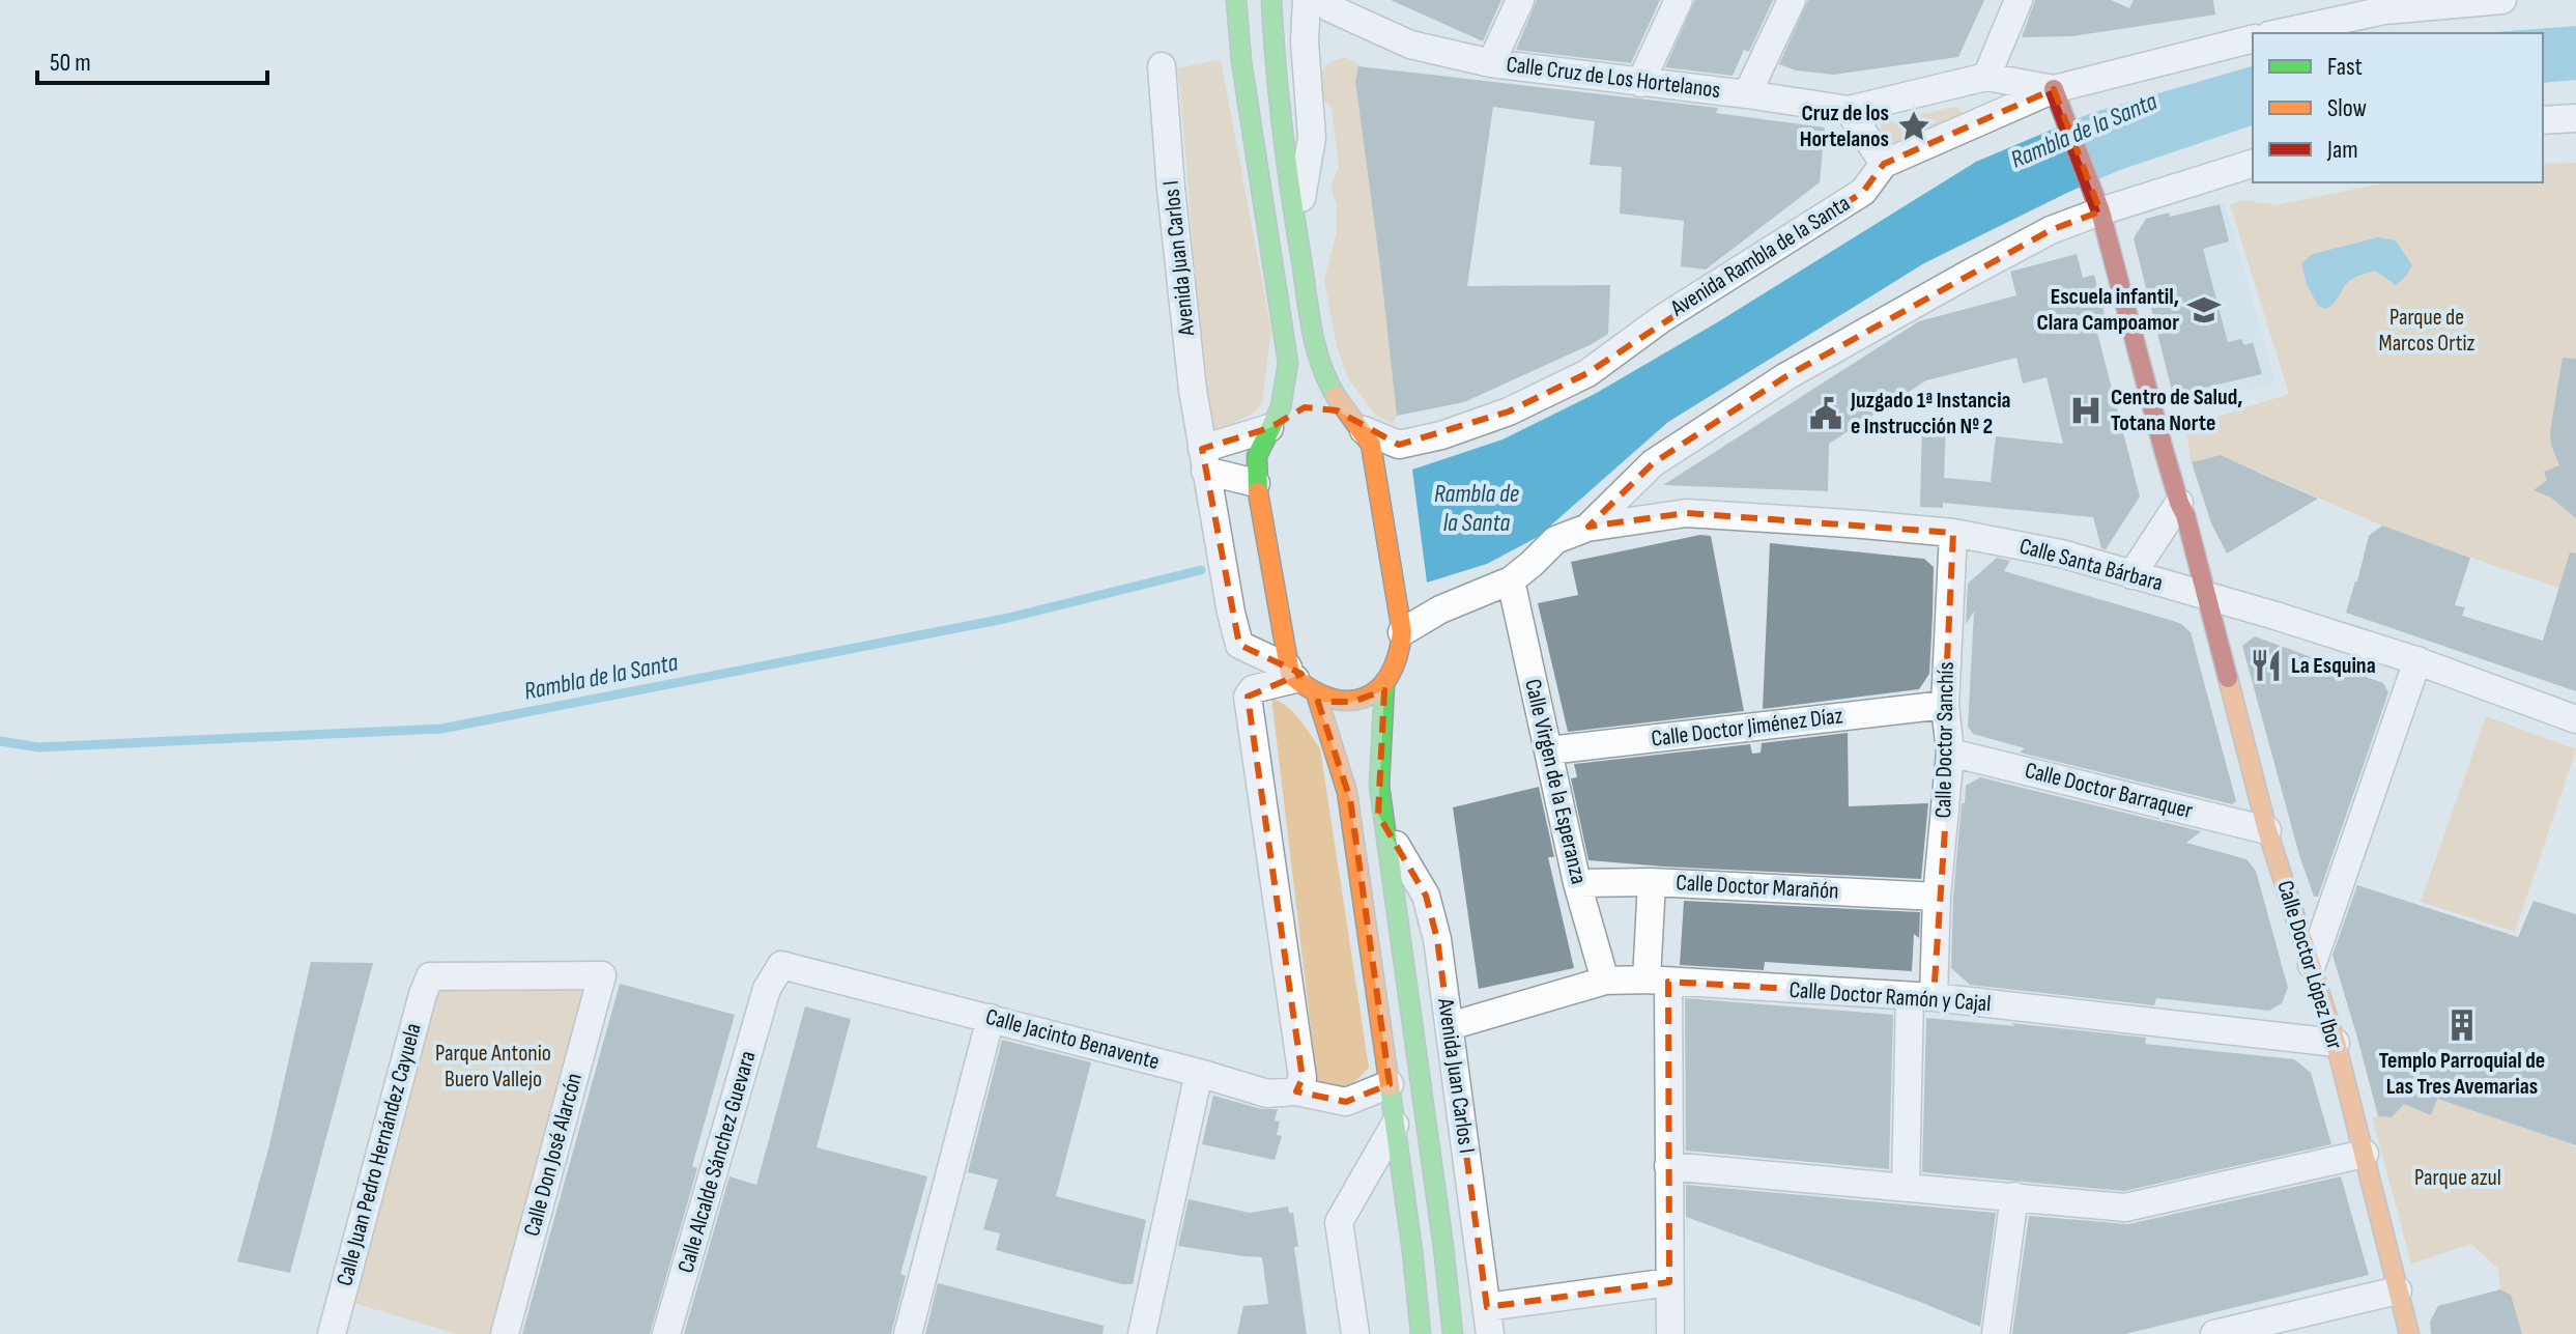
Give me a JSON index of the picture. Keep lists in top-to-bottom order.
{
  "streets": {
    "main road": ["Calle Doctor López Ibor"],
    "street": [
      "Calle Cruz de Los Hortelanos",
      "Avenida Rambla de la Santa",
      "Avenida Juan Carlos I",
      "Calle Santa Bárbara",
      "Calle Doctor Jiménez Díaz",
      "Calle Doctor Sanchís",
      "Calle Virgen de la Esperanza",
      "Calle Doctor Barraquer",
      "Calle Doctor Marañón",
      "Calle Doctor Ramón y Cajal",
      "Calle Jacinto Benavente",
      "Calle Juan Pedro Hernández Cayuela",
      "Calle Don José Alarcón",
      "Calle Alcalde Sánchez Guevara"
    ]
  },
  "crossings": [
    ["Avenida Juan Carlos I", "Calle Doctor Ramón y Cajal"],
    ["Calle Santa Bárbara", "Calle Doctor Sanchís"],
    ["Calle Santa Bárbara", "Calle Doctor López Ibor"],
    ["Calle Doctor Jiménez Díaz", "Calle Doctor Sanchís"],
    ["Calle Doctor Jiménez Díaz", "Calle Virgen de la Esperanza"],
    ["Calle Doctor Sanchís", "Calle Doctor Barraquer"],
    ["Calle Doctor Sanchís", "Calle Doctor Marañón"],
    ["Calle Doctor Sanchís", "Calle Doctor Ramón y Cajal"],
    ["Calle Virgen de la Esperanza", "Calle Doctor Marañón"],
    ["Calle Virgen de la Esperanza", "Calle Doctor Ramón y Cajal"],
    ["Calle Doctor Barraquer", "Calle Doctor López Ibor"],
    ["Calle Doctor López Ibor", "Calle Doctor Ramón y Cajal"],
    ["Calle Jacinto Benavente", "Calle Alcalde Sánchez Guevara"],
    ["Calle Juan Pedro Hernández Cayuela", "Calle Don José Alarcón"]
  ],
  "water": ["Rambla de la Santa"],
  "parks": ["Parque de Marcos Ortiz", "Parque Antonio Buero Vallejo", "Parque azul"],
  "places": {
    "place": ["Cruz de los Hortelanos"],
    "school or university": ["Escuela infantil, Clara Campoamor"],
    "hospital": ["Centro de Salud, Totana Norte"],
    "public building": ["Juzgado 1ª Instancia e Instrucción Nº 2"],
    "restaurant": ["La Esquina"],
    "building": ["Templo Parroquial de Las Tres Avemarias"]
  },
  "legend": ["Fast", "Slow", "Jam"],
  "scale_bar": "50 m"
}
